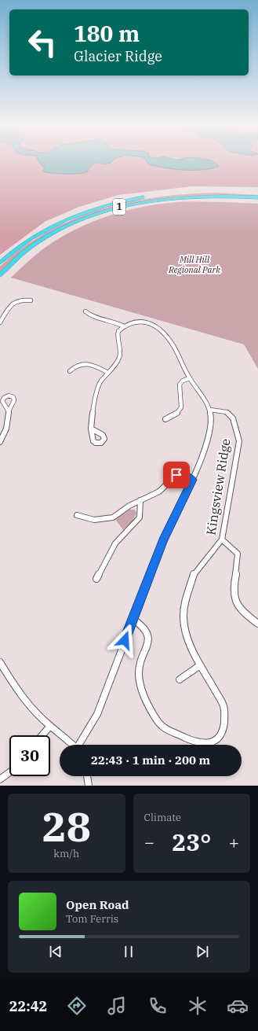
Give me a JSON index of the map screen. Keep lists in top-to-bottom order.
{
  "streets": {
    "highway": ["1"],
    "street": ["Kingsview Ridge"]
  },
  "parks": ["Mill Hill Regional Park"],
  "page": {
    "turn": ["180 m", "Glacier Ridge"],
    "limit": "30",
    "trip": "22:43 · 1 min · 200 m",
    "tile": [
      ["28", "km/h"],
      "Climate"
    ],
    "heat": ["−", "23°", "+"],
    "song": ["Open Road", "Tom Ferris"],
    "tabs": "22:42"
  }
}
